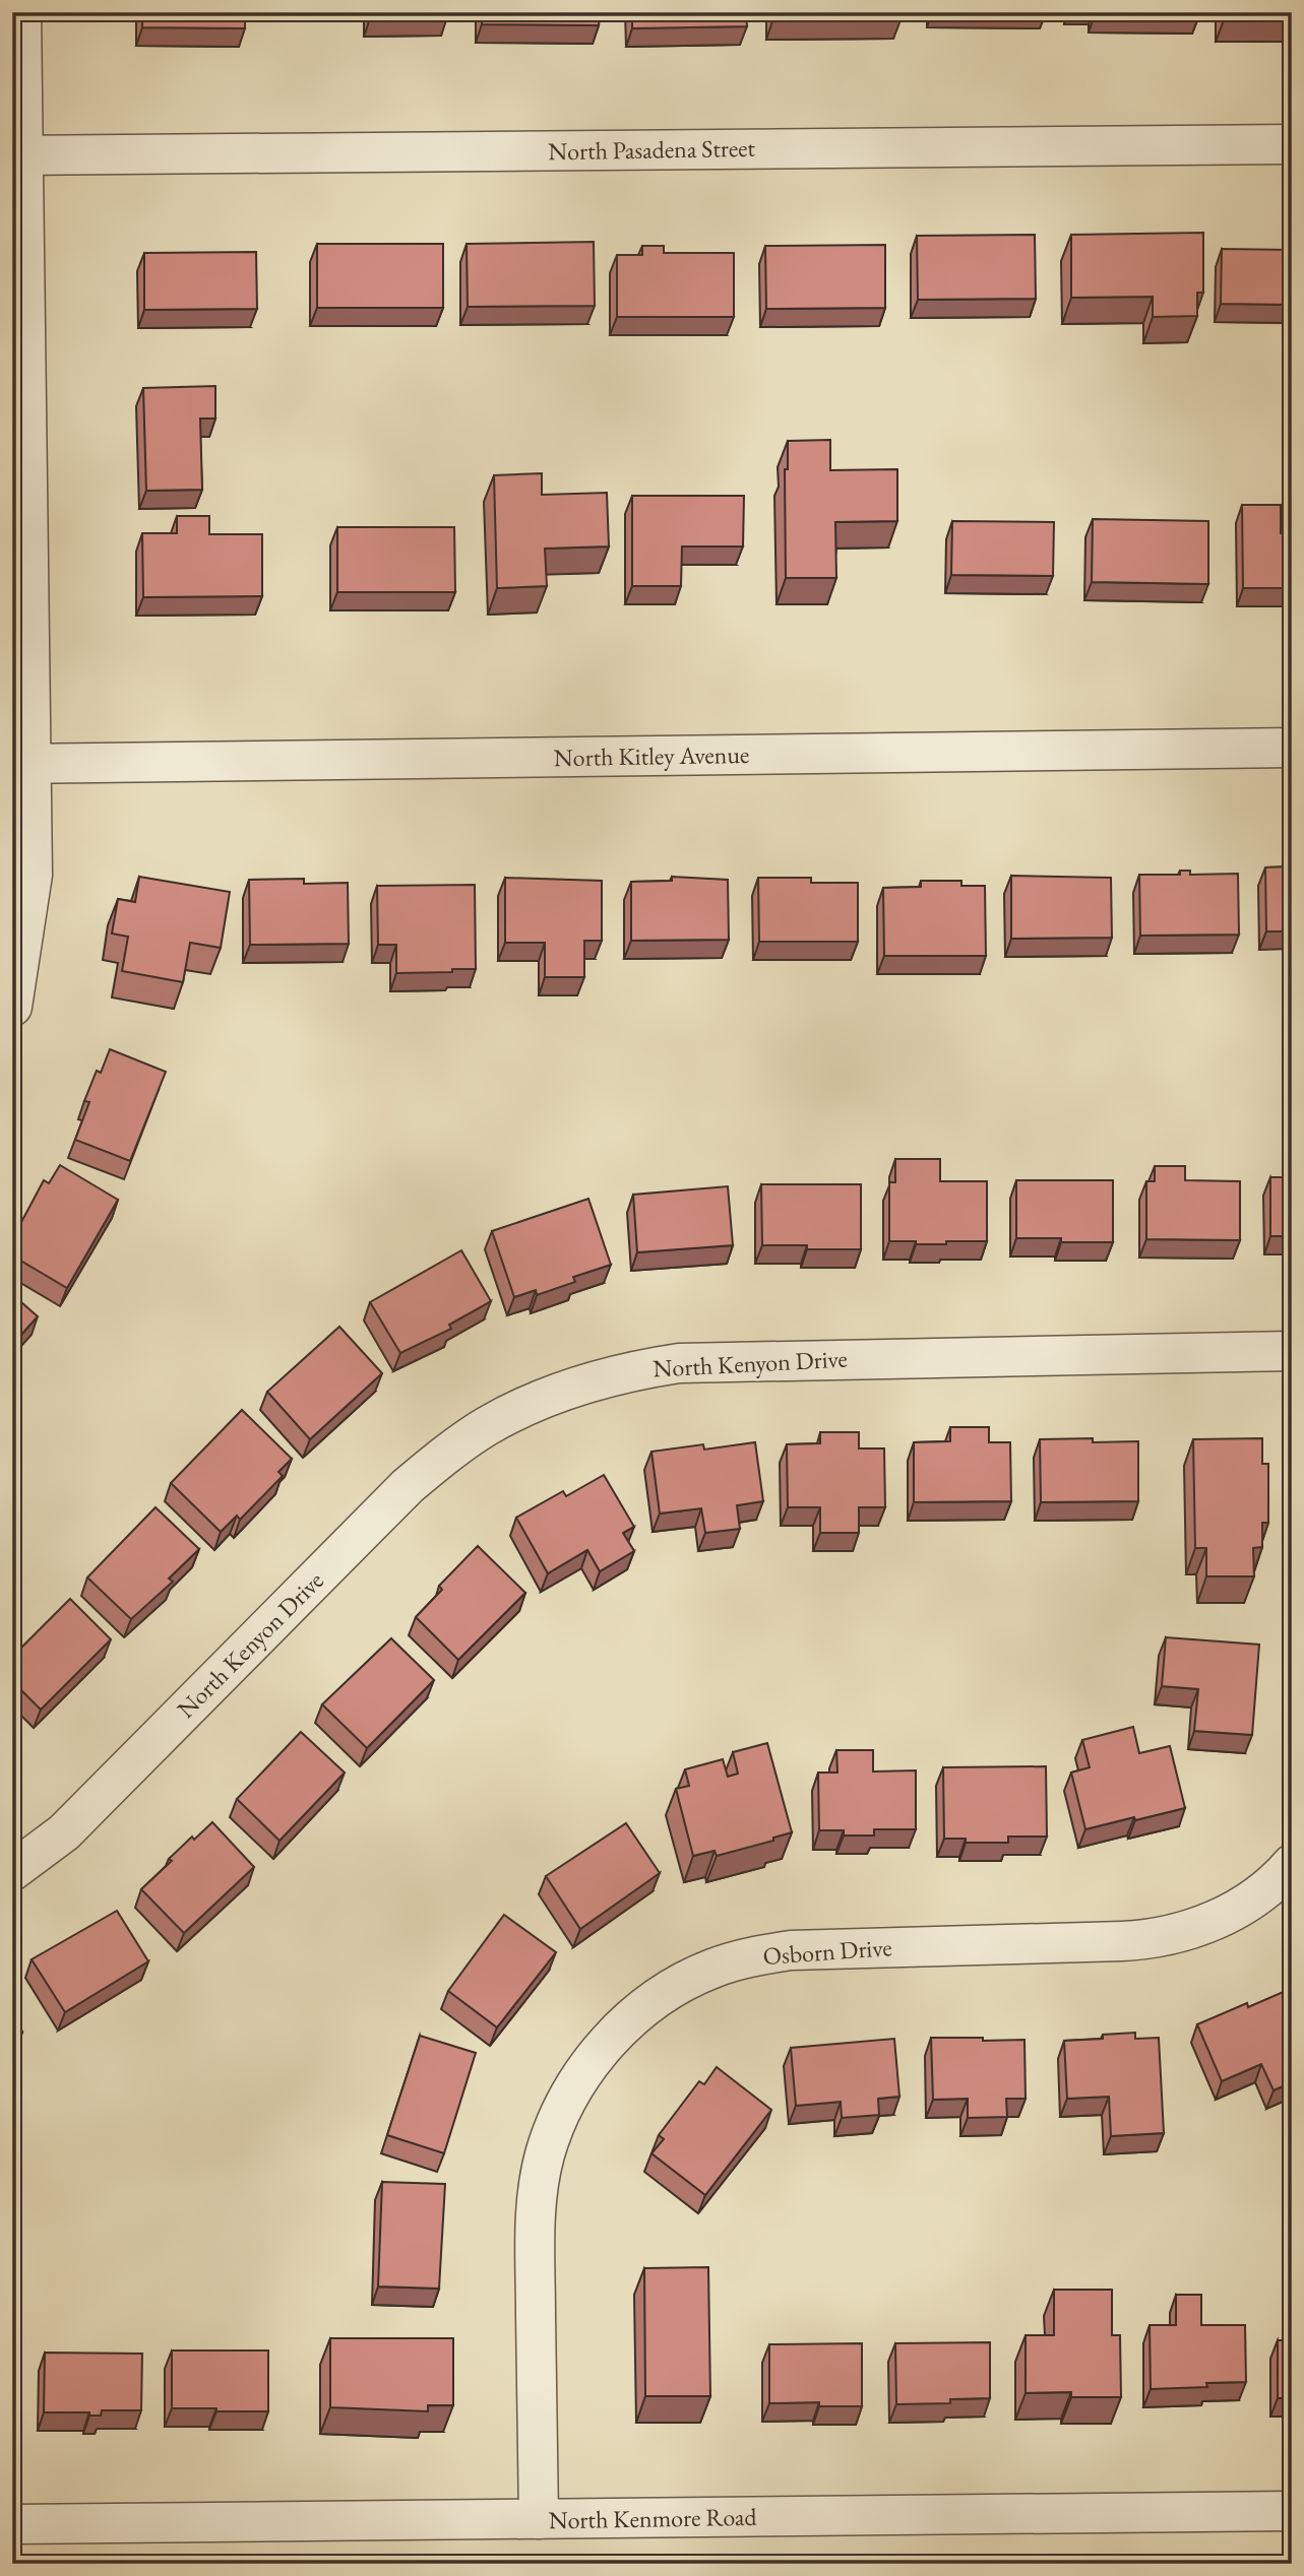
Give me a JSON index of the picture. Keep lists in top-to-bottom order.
{
  "streets": {
    "street": [
      "North Pasadena Street",
      "North Kitley Avenue",
      "North Kenyon Drive",
      "Osborn Drive",
      "North Kenmore Road"
    ]
  },
  "crossings": [
    ["Osborn Drive", "North Kenmore Road"]
  ]
}
